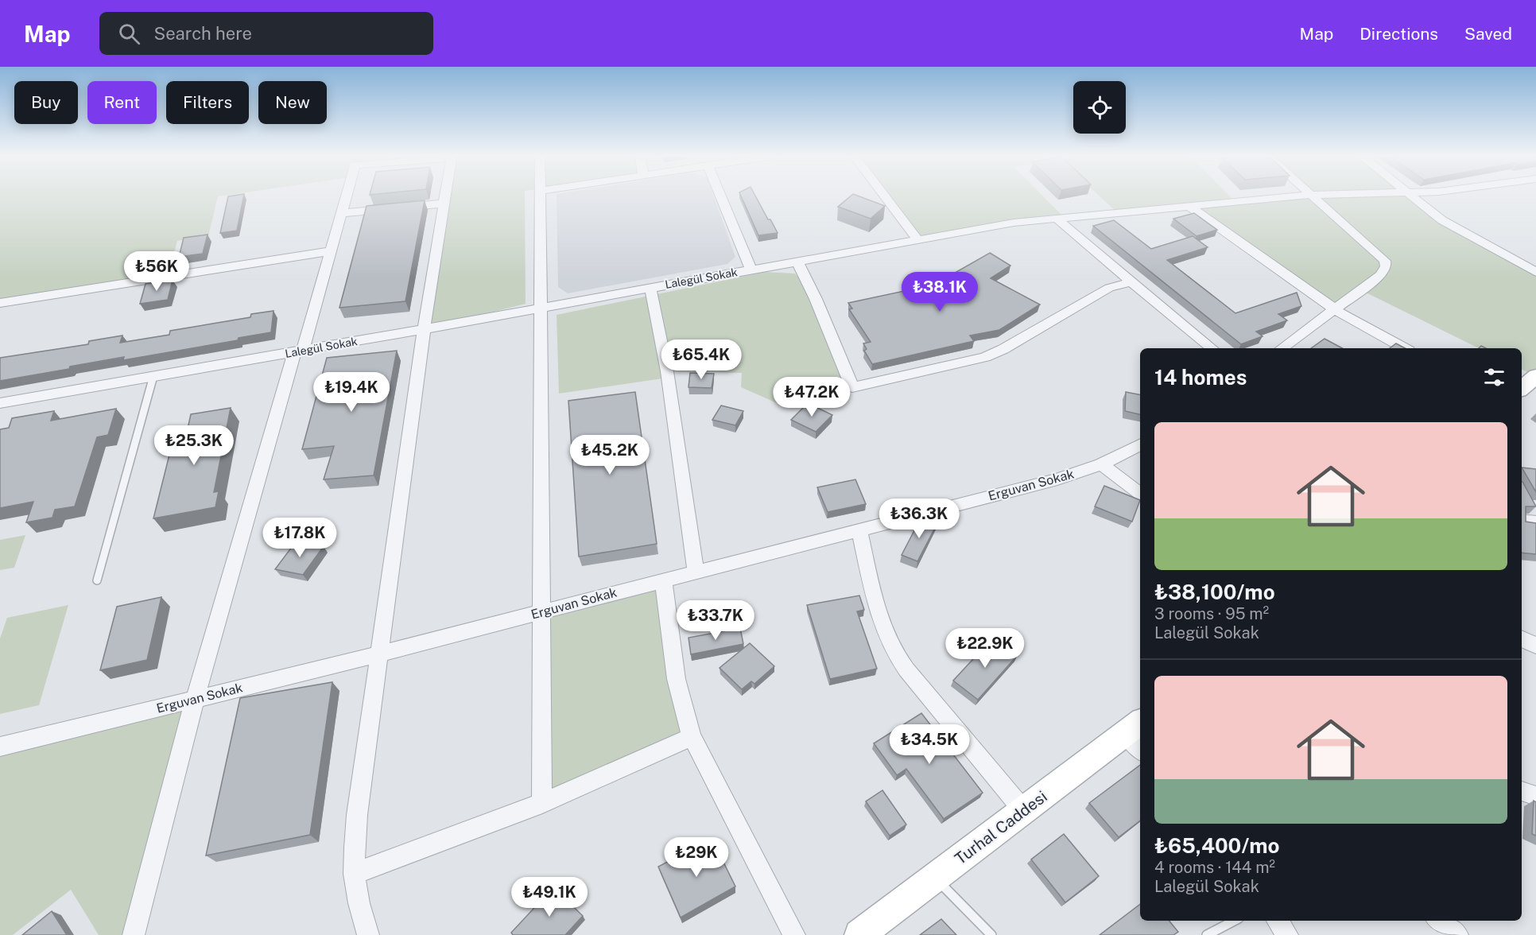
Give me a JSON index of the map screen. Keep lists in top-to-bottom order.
{
  "streets": {
    "street": ["Lalegül Sokak", "Erguvan Sokak", "Turhal Caddesi"]
  },
  "page": {
    "header": "Map",
    "search": "Search here",
    "nav": ["Map", "Directions", "Saved"],
    "chip": [
      "Buy",
      "Rent",
      "Filters",
      "New"
    ],
    "price": [
      "₺56K",
      "₺38.1K",
      "₺65.4K",
      "₺19.4K",
      "₺47.2K",
      "₺25.3K",
      "₺45.2K",
      "₺36.3K",
      "₺17.8K",
      "₺33.7K",
      "₺22.9K",
      "₺34.5K",
      "₺29K",
      "₺49.1K"
    ],
    "heading": "14 homes",
    "list": [
      {
        "name": "₺38,100/mo",
        "note": "3 rooms · 95 m² · Lalegül Sokak"
      },
      {
        "name": "₺65,400/mo",
        "note": "4 rooms · 144 m² · Lalegül Sokak"
      }
    ]
  }
}
